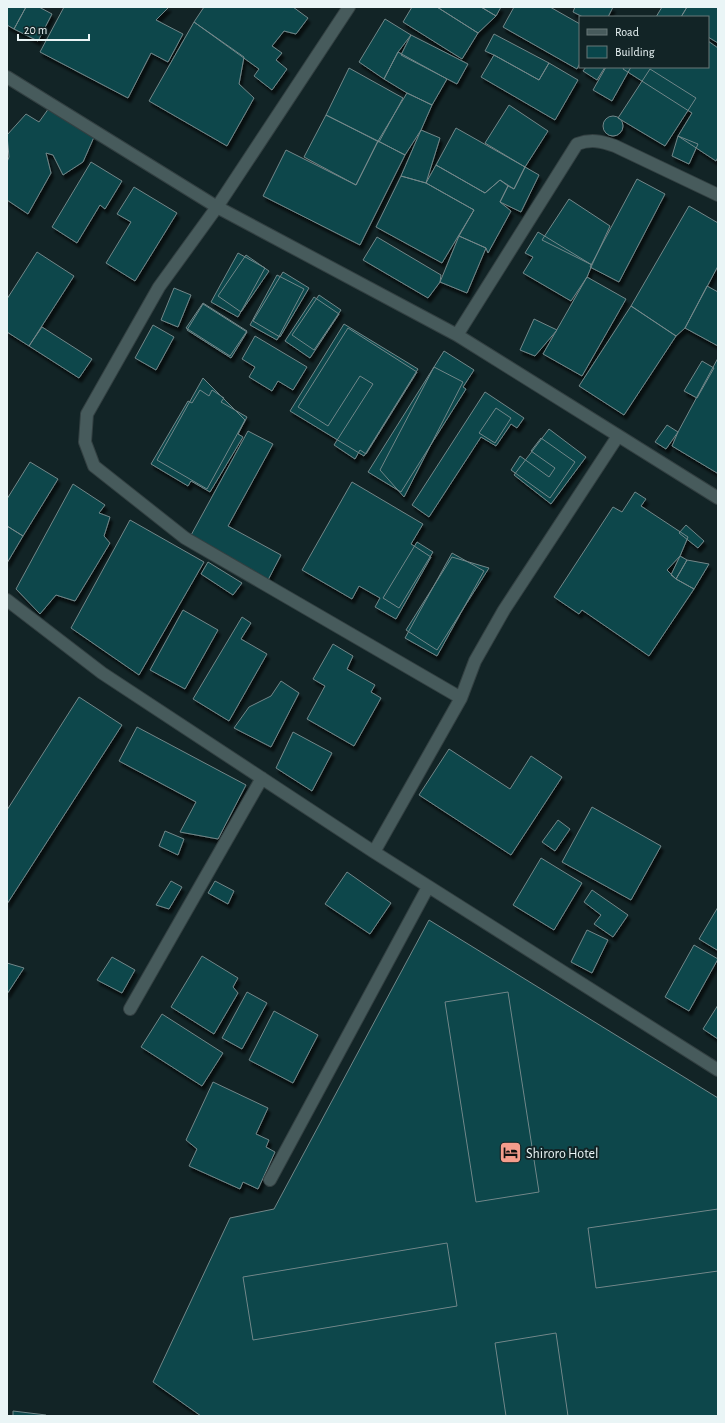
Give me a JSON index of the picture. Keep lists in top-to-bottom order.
{
  "places": {
    "hotel": ["Shiroro Hotel"]
  },
  "legend": ["Road", "Building"],
  "scale_bar": "20 m"
}
